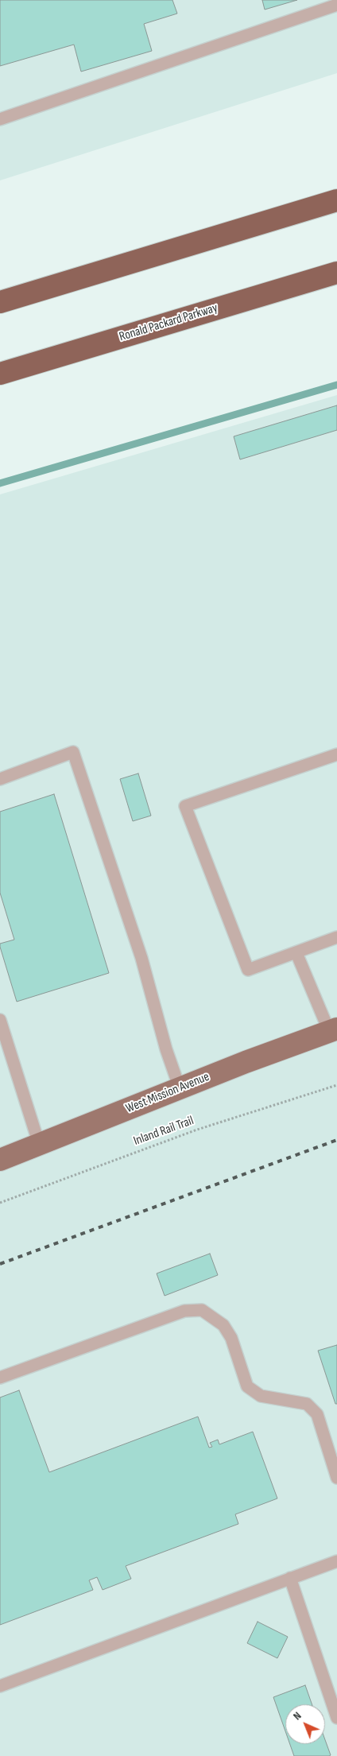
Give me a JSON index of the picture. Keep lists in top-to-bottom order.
{
  "streets": {
    "highway": ["Ronald Packard Parkway"],
    "main road": ["West Mission Avenue"],
    "path": ["Inland Rail Trail"]
  },
  "north": "top left"
}
